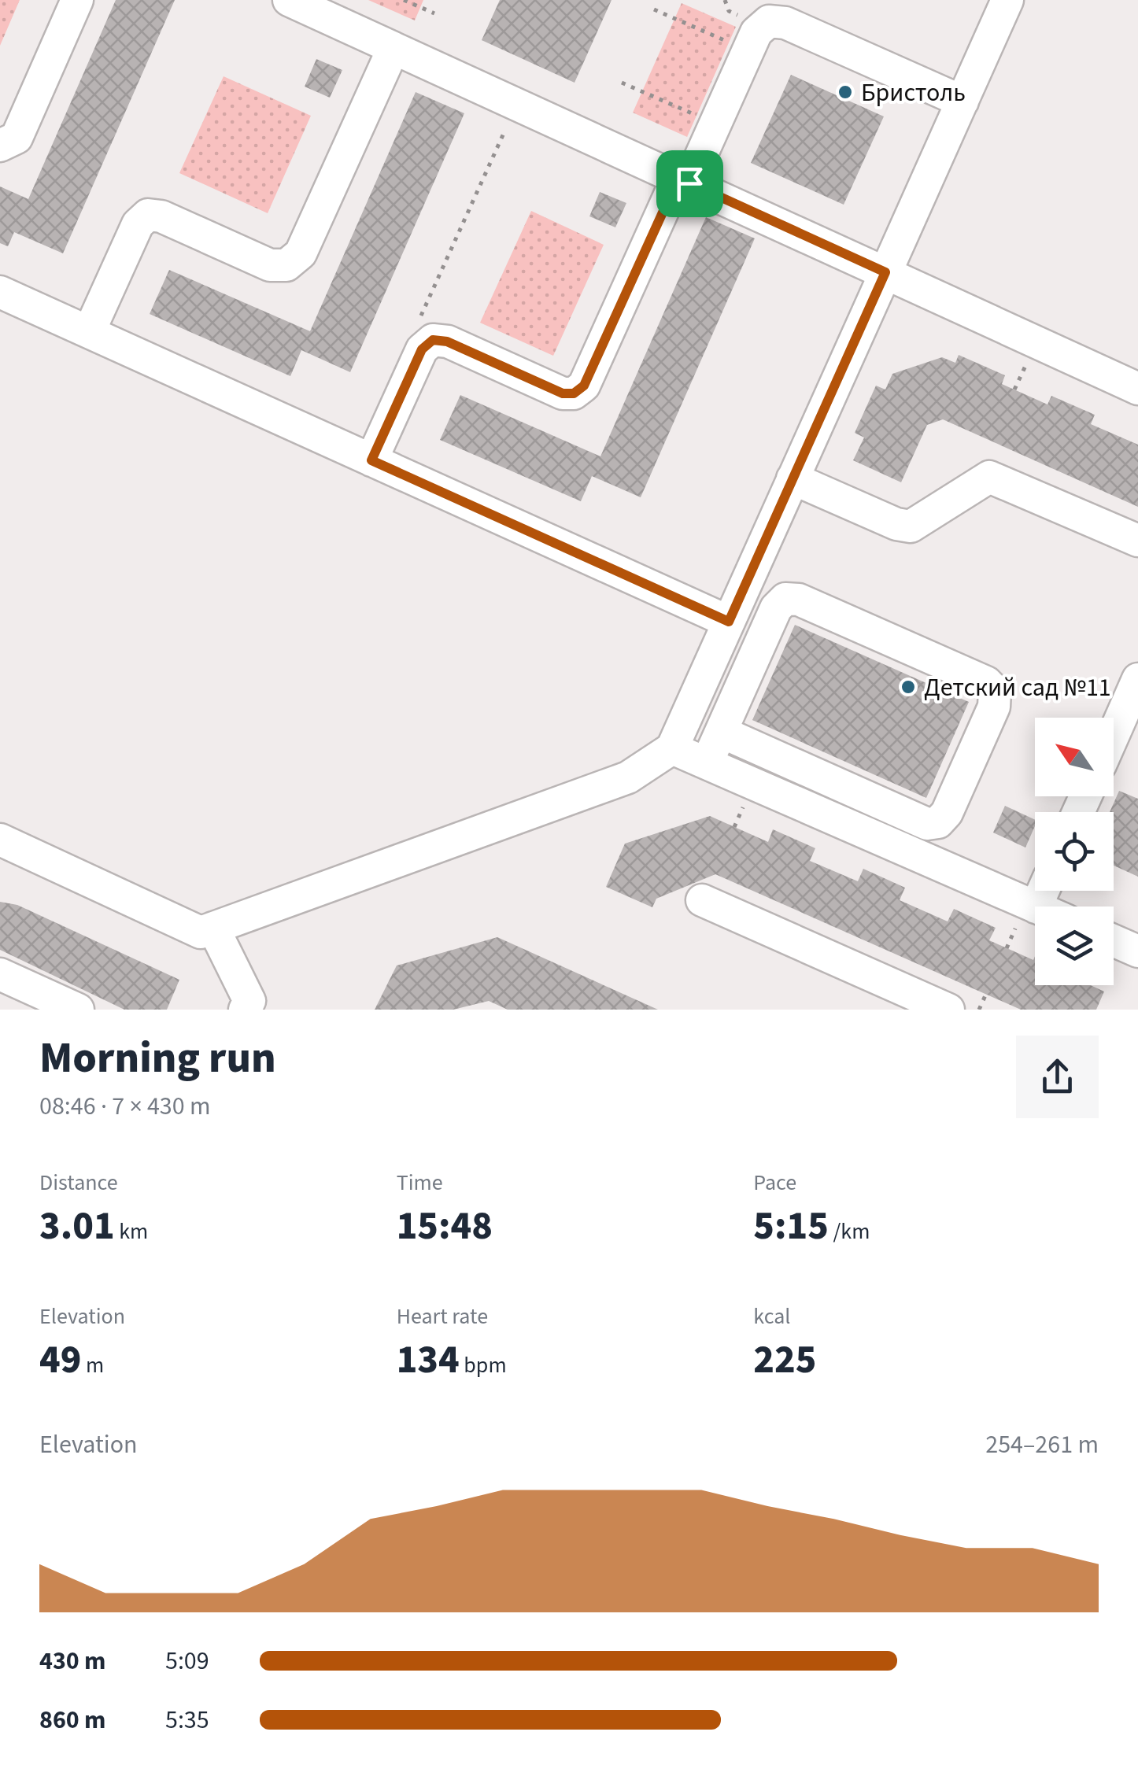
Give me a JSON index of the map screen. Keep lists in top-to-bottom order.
{
  "places": ["Бристоль", "Детский сад №11"],
  "north": "top left",
  "page": {
    "heading": ["Morning run", "08:46 · 7 × 430 m"],
    "stats": [
      ["Distance", "3.01 km"],
      ["Time", "15:48"],
      ["Pace", "5:15 /km"],
      ["Elevation", "49 m"],
      ["Heart rate", "134 bpm"],
      ["kcal", "225"]
    ],
    "chart": ["Elevation", "254–261 m"],
    "list": [
      {
        "name": "430 m",
        "note": "5:09"
      },
      {
        "name": "860 m",
        "note": "5:35"
      }
    ]
  }
}
